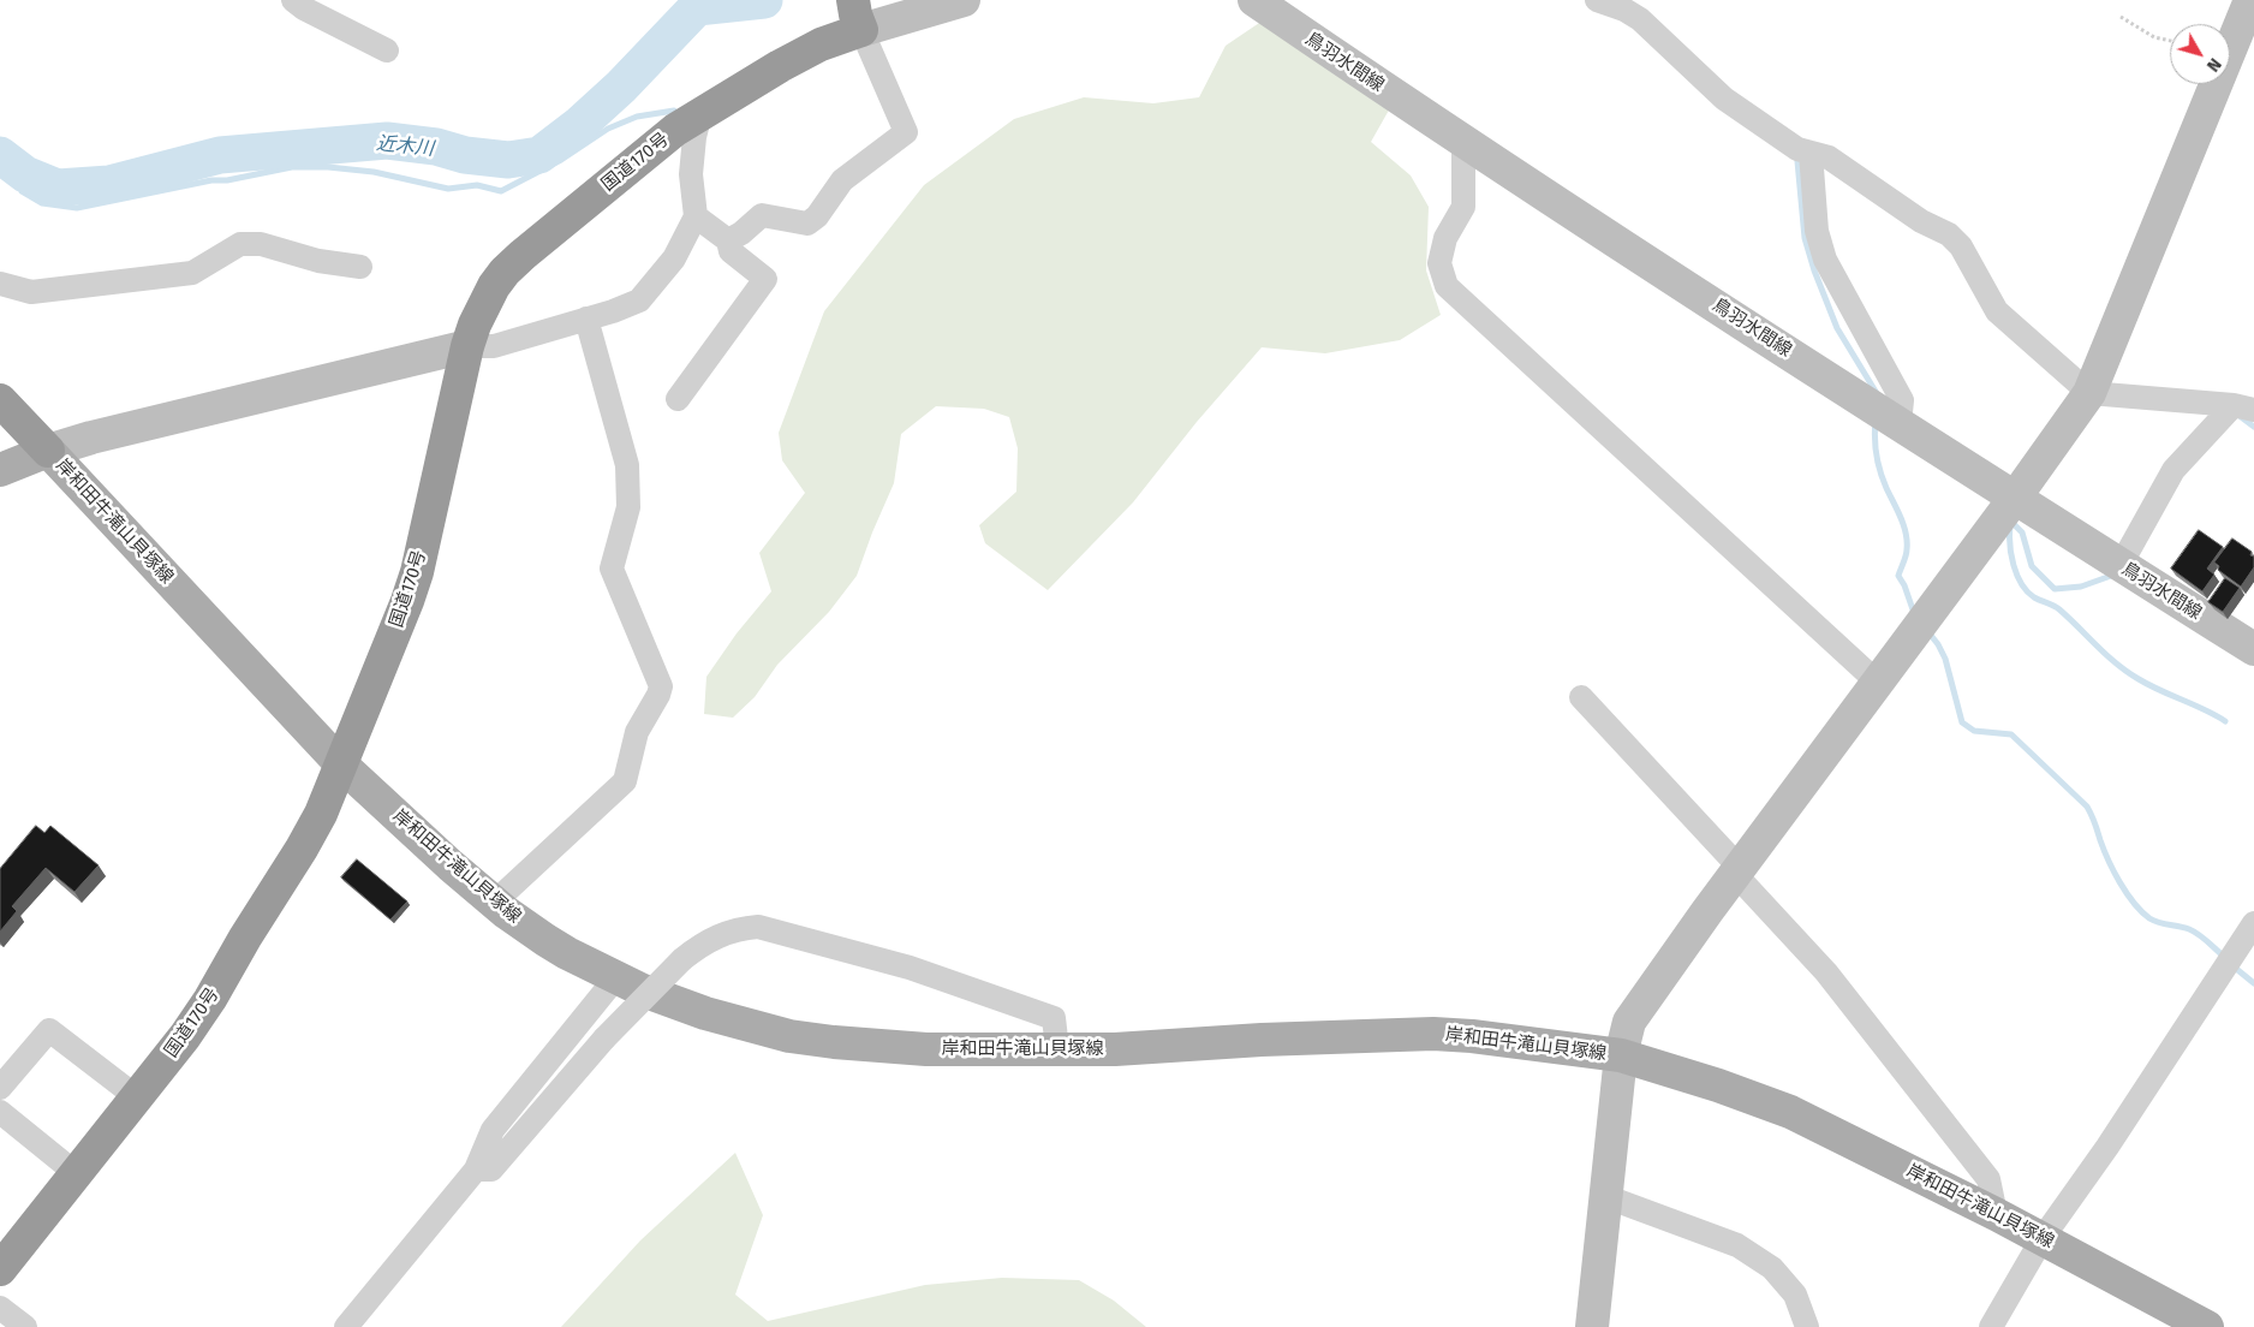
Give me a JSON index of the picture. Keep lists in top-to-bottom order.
{
  "streets": {
    "highway": ["国道170号"],
    "main road": ["岸和田牛滝山貝塚線"],
    "street": ["鳥羽水間線"]
  },
  "crossings": [
    ["国道170号", "岸和田牛滝山貝塚線"]
  ],
  "water": ["近木川"],
  "north": "bottom right"
}
